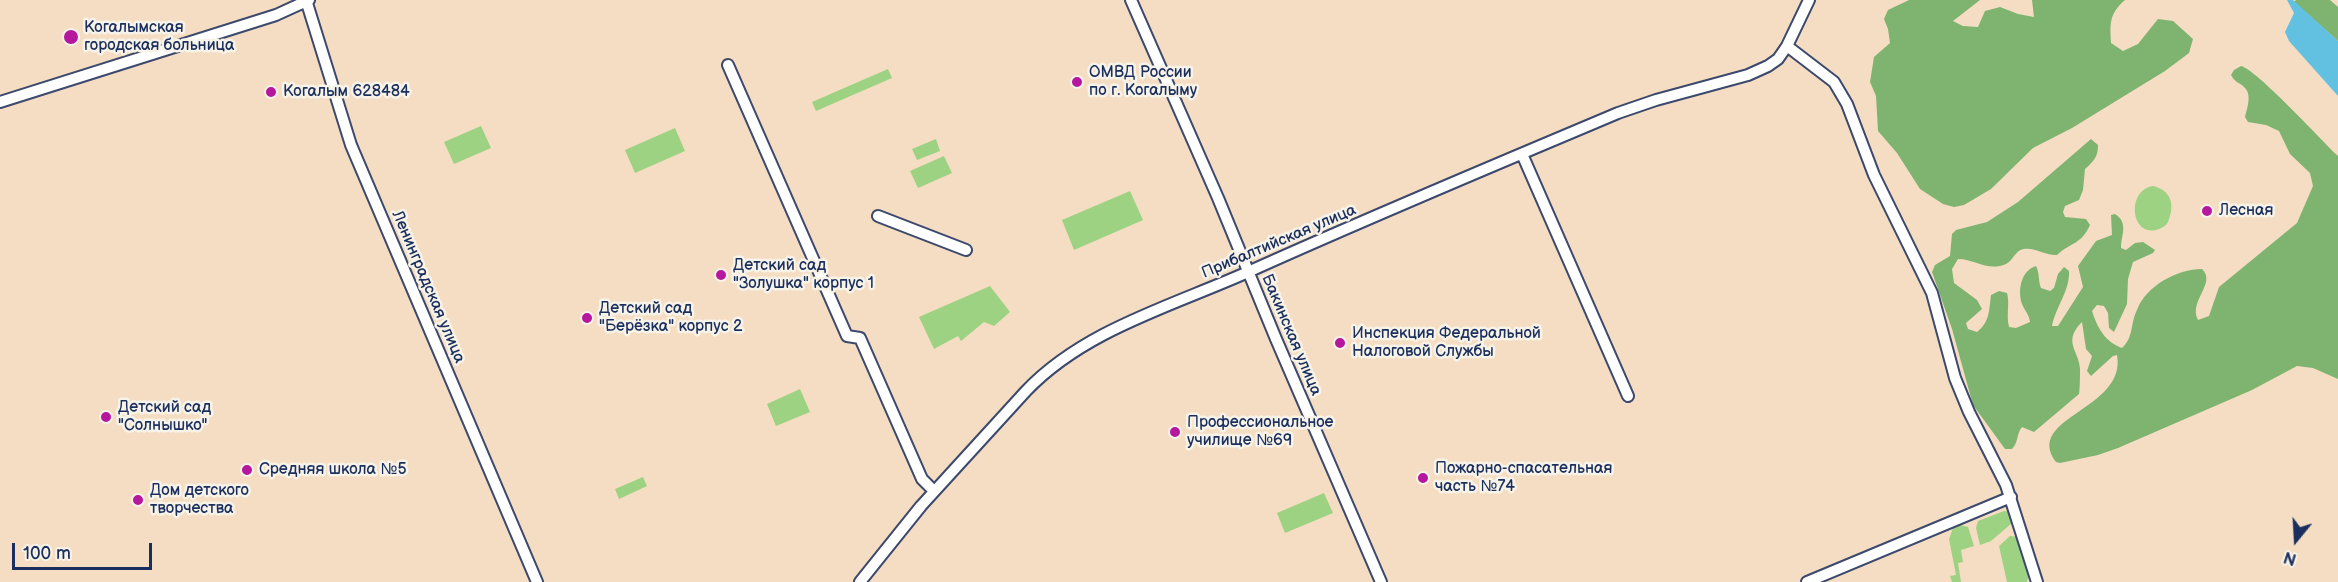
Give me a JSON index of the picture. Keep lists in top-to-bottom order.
{
  "streets": {
    "street": ["Прибалтийская улица", "Ленинградская улица", "Бакинская улица"]
  },
  "crossings": [
    ["Прибалтийская улица", "Бакинская улица"]
  ],
  "places": [
    "Когалымская городская больница",
    "ОМВД России по г. Когалыму",
    "Когалым 628484",
    "Лесная",
    "Детский сад \"Золушка\" корпус 1",
    "Детский сад \"Берёзка\" корпус 2",
    "Инспекция Федеральной Налоговой Службы",
    "Детский сад \"Солнышко\"",
    "Профессиональное училище №69",
    "Средняя школа №5",
    "Пожарно-спасательная часть №74",
    "Дом детского творчества"
  ],
  "scale_bar": "100 m",
  "north": "bottom"
}
